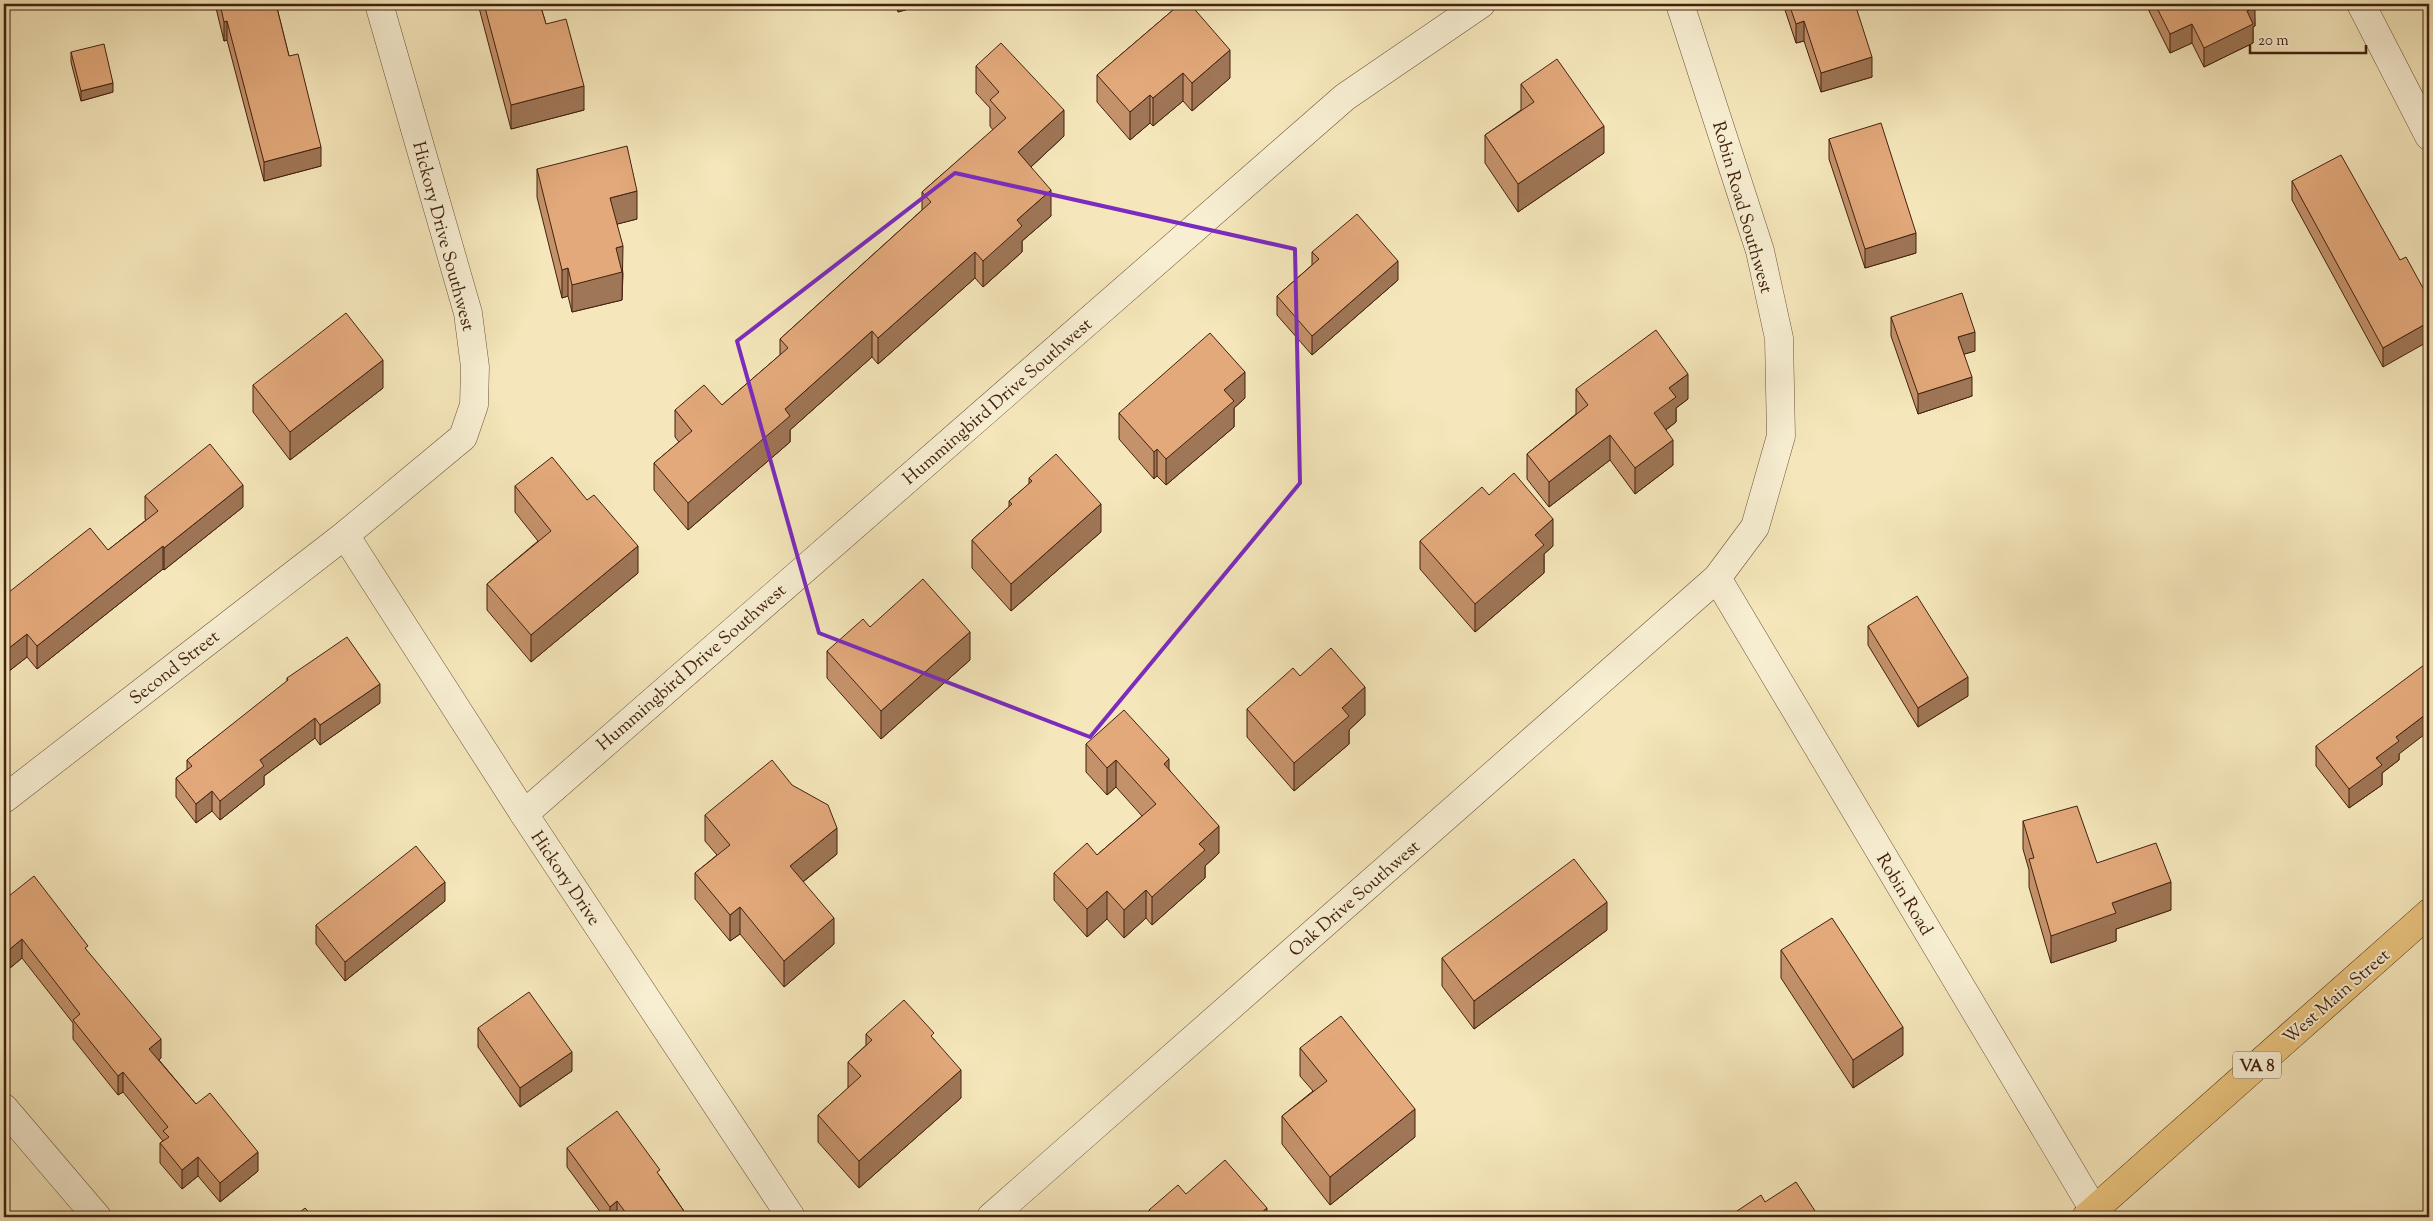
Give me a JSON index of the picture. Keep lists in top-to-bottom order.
{
  "streets": {
    "main road": ["West Main Street", "VA 8"],
    "street": [
      "Robin Road Southwest",
      "Hickory Drive Southwest",
      "Hummingbird Drive Southwest",
      "Second Street",
      "Hickory Drive",
      "Robin Road",
      "Oak Drive Southwest"
    ]
  },
  "crossings": [
    ["Robin Road Southwest", "Robin Road"],
    ["Robin Road Southwest", "Oak Drive Southwest"],
    ["Hickory Drive Southwest", "Second Street"],
    ["Hickory Drive Southwest", "Hickory Drive"],
    ["Hummingbird Drive Southwest", "Hickory Drive"],
    ["Second Street", "Hickory Drive"],
    ["Robin Road", "Oak Drive Southwest"],
    ["Robin Road", "West Main Street"]
  ],
  "scale_bar": "20 m"
}
